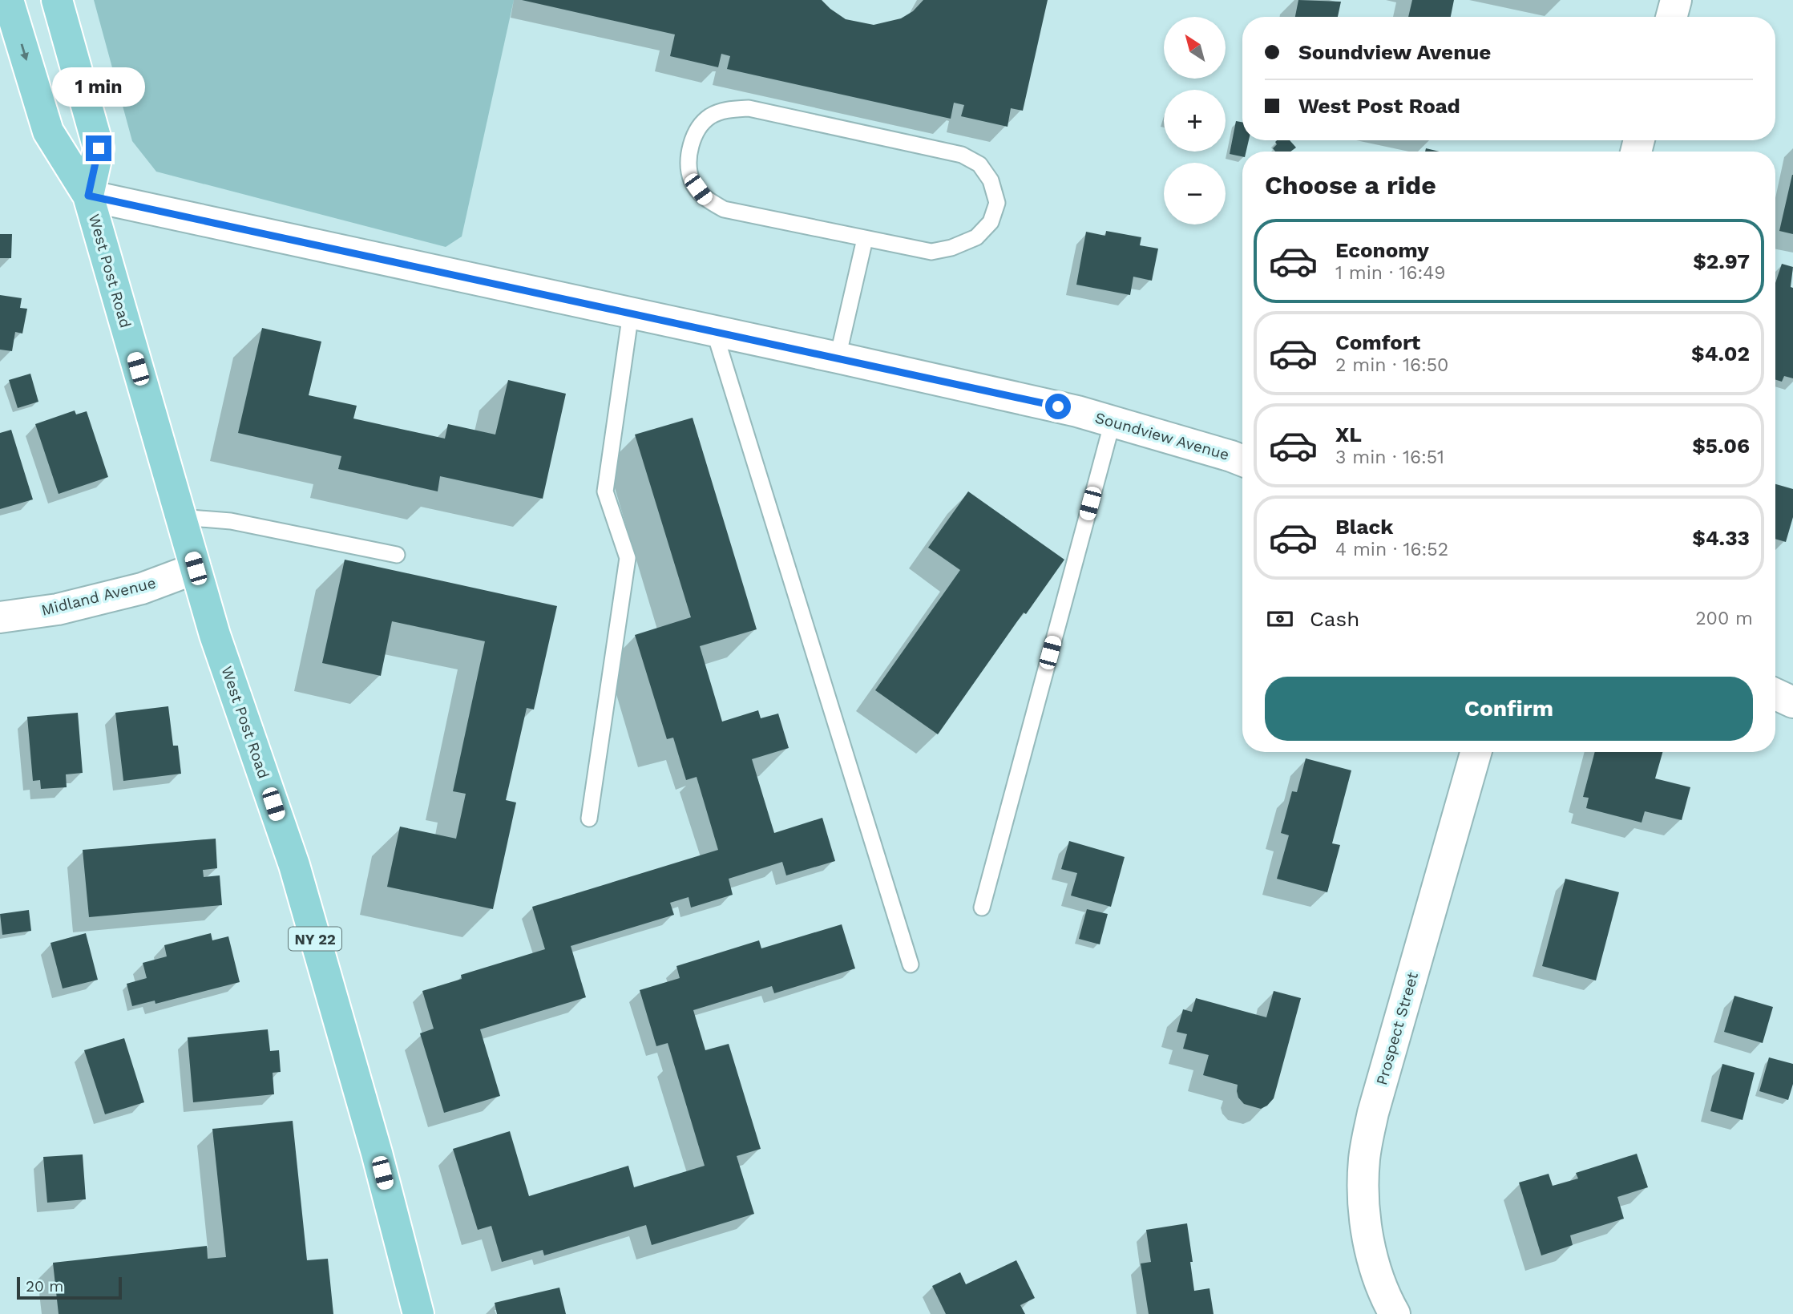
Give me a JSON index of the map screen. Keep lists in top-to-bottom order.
{
  "streets": {
    "main road": ["West Post Road", "NY 22"],
    "street": ["Soundview Avenue", "Midland Avenue", "Prospect Street"]
  },
  "crossings": [
    ["West Post Road", "Soundview Avenue"],
    ["West Post Road", "Midland Avenue"]
  ],
  "scale_bar": "20 m",
  "north": "top left",
  "page": {
    "map_buttons": ["+", "−"],
    "banner": ["Soundview Avenue", "West Post Road"],
    "bubble": "1 min",
    "heading": "Choose a ride",
    "list": [
      {
        "name": "Economy",
        "note": "1 min · 16:49",
        "value": "$2.97"
      },
      {
        "name": "Comfort",
        "note": "2 min · 16:50",
        "value": "$4.02"
      },
      {
        "name": "XL",
        "note": "3 min · 16:51",
        "value": "$5.06"
      },
      {
        "name": "Black",
        "note": "4 min · 16:52",
        "value": "$4.33"
      }
    ],
    "pay": ["Cash", "200 m"],
    "buttons": "Confirm",
    "scale": "20 m"
  }
}
